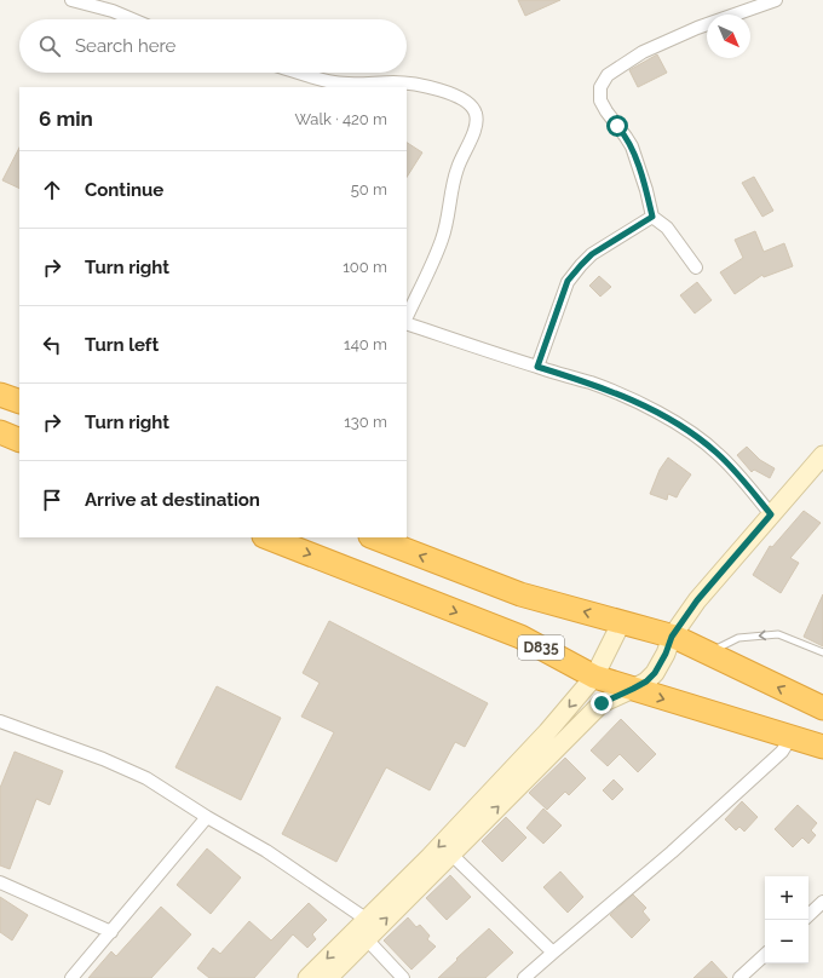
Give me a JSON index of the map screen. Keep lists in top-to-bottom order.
{
  "streets": {
    "highway": ["D835"]
  },
  "north": "bottom right",
  "page": {
    "search": "Search here",
    "heading": ["6 min", "Walk · 420 m"],
    "list": [
      ["Continue", "50 m"],
      ["Turn right", "100 m"],
      ["Turn left", "140 m"],
      ["Turn right", "130 m"],
      "Arrive at destination"
    ],
    "map_buttons": ["+", "−"]
  }
}
